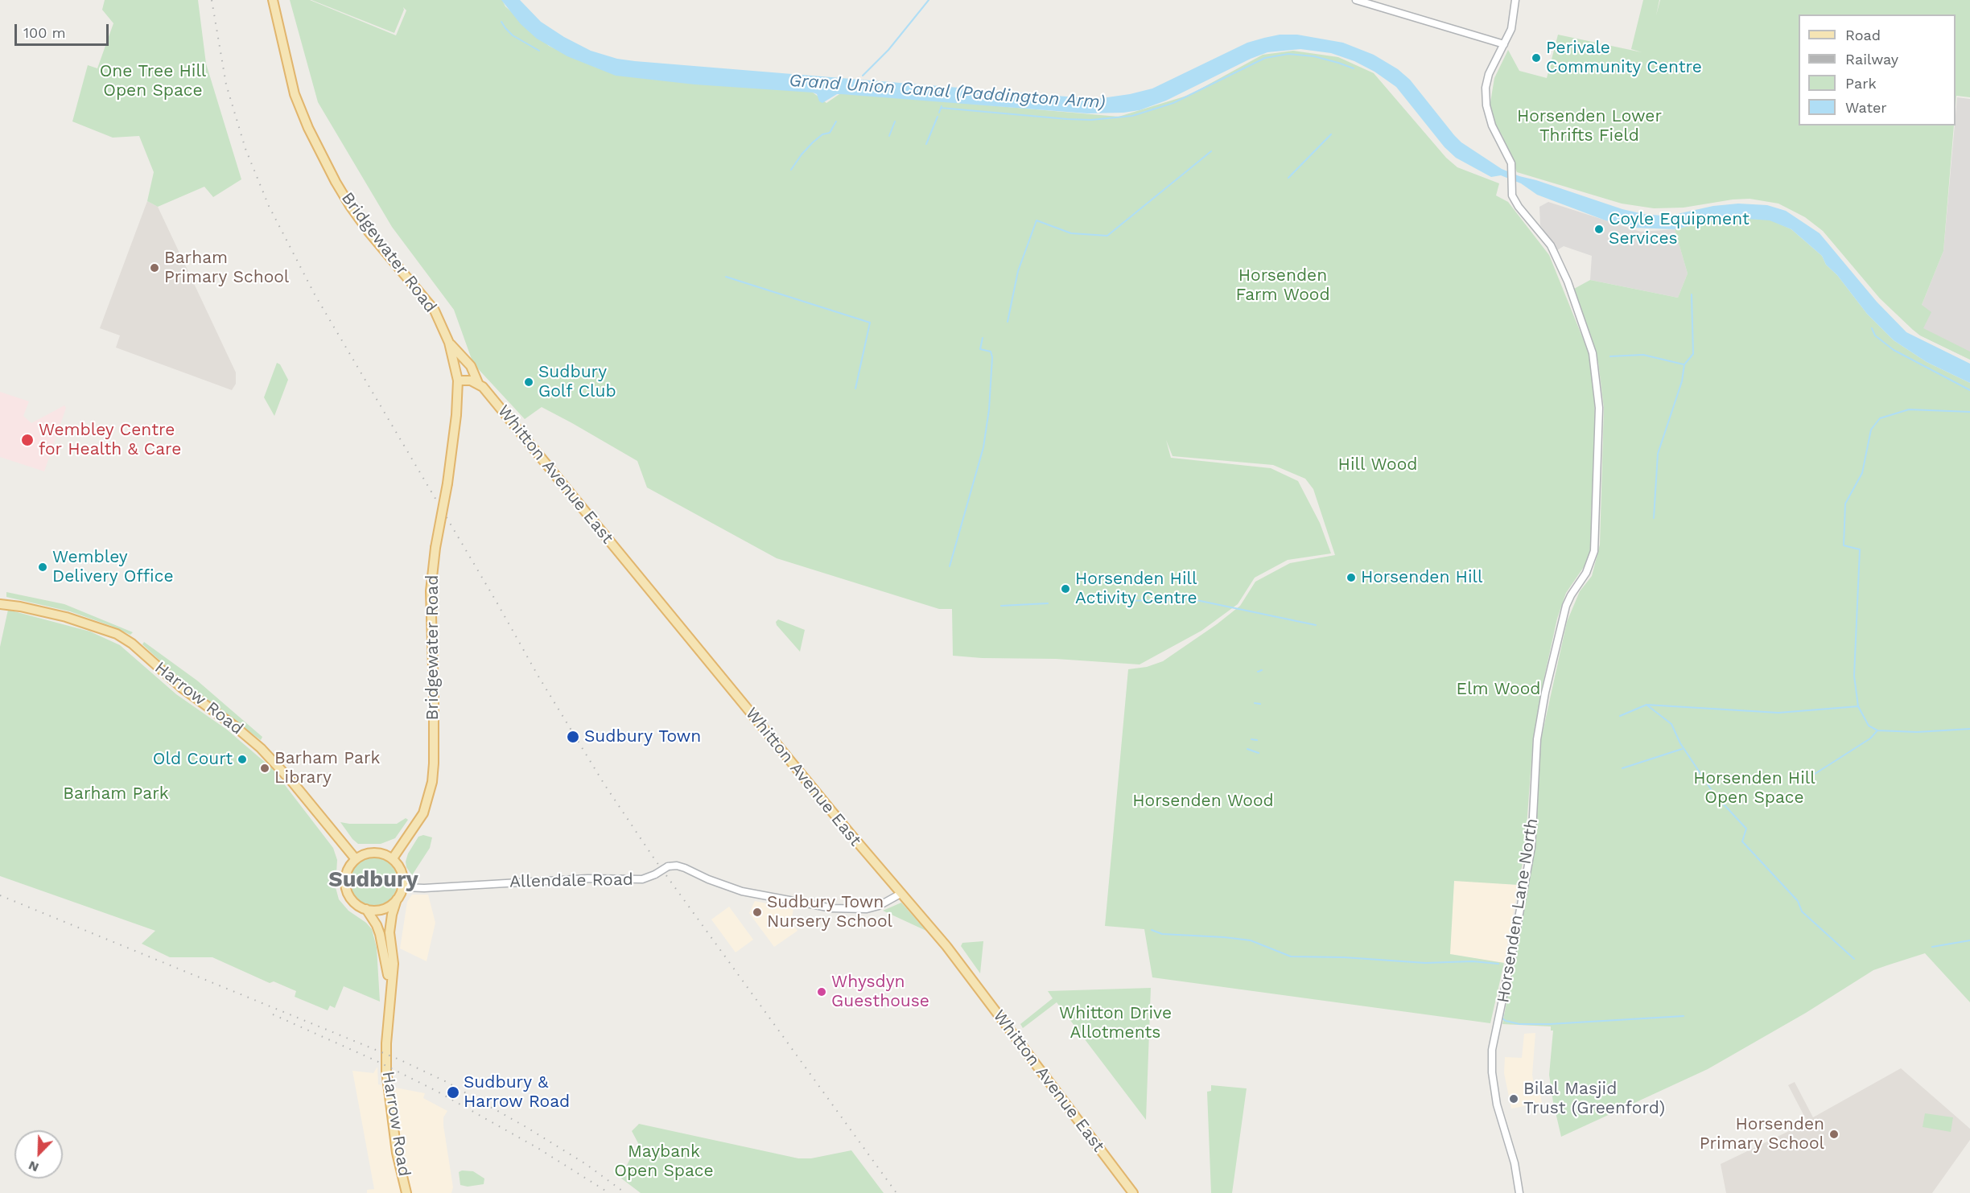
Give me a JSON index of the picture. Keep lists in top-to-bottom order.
{
  "streets": {
    "main road": ["Bridgewater Road", "Whitton Avenue East", "Harrow Road"],
    "street": ["Allendale Road", "Horsenden Lane North"]
  },
  "crossings": [
    ["Bridgewater Road", "Whitton Avenue East"],
    ["Bridgewater Road", "Harrow Road"],
    ["Bridgewater Road", "Allendale Road"],
    ["Whitton Avenue East", "Allendale Road"],
    ["Harrow Road", "Allendale Road"]
  ],
  "districts": ["Sudbury"],
  "water": ["Grand Union Canal (Paddington Arm)"],
  "parks": [
    "One Tree Hill Open Space",
    "Horsenden Lower Thrifts Field",
    "Horsenden Farm Wood",
    "Hill Wood",
    "Elm Wood",
    "Horsenden Hill Open Space",
    "Barham Park",
    "Horsenden Wood",
    "Whitton Drive Allotments",
    "Maybank Open Space"
  ],
  "places": [
    "Perivale Community Centre",
    "Coyle Equipment Services",
    "Barham Primary School",
    "Sudbury Golf Club",
    "Wembley Centre for Health & Care",
    "Wembley Delivery Office",
    "Horsenden Hill",
    "Horsenden Hill Activity Centre",
    "Sudbury Town",
    "Old Court",
    "Barham Park Library",
    "Sudbury Town Nursery School",
    "Whysdyn Guesthouse",
    "Sudbury & Harrow Road",
    "Bilal Masjid Trust (Greenford)",
    "Horsenden Primary School"
  ],
  "legend": [
    "Road",
    "Railway",
    "Park",
    "Water"
  ],
  "scale_bar": "100 m",
  "north": "bottom left"
}
